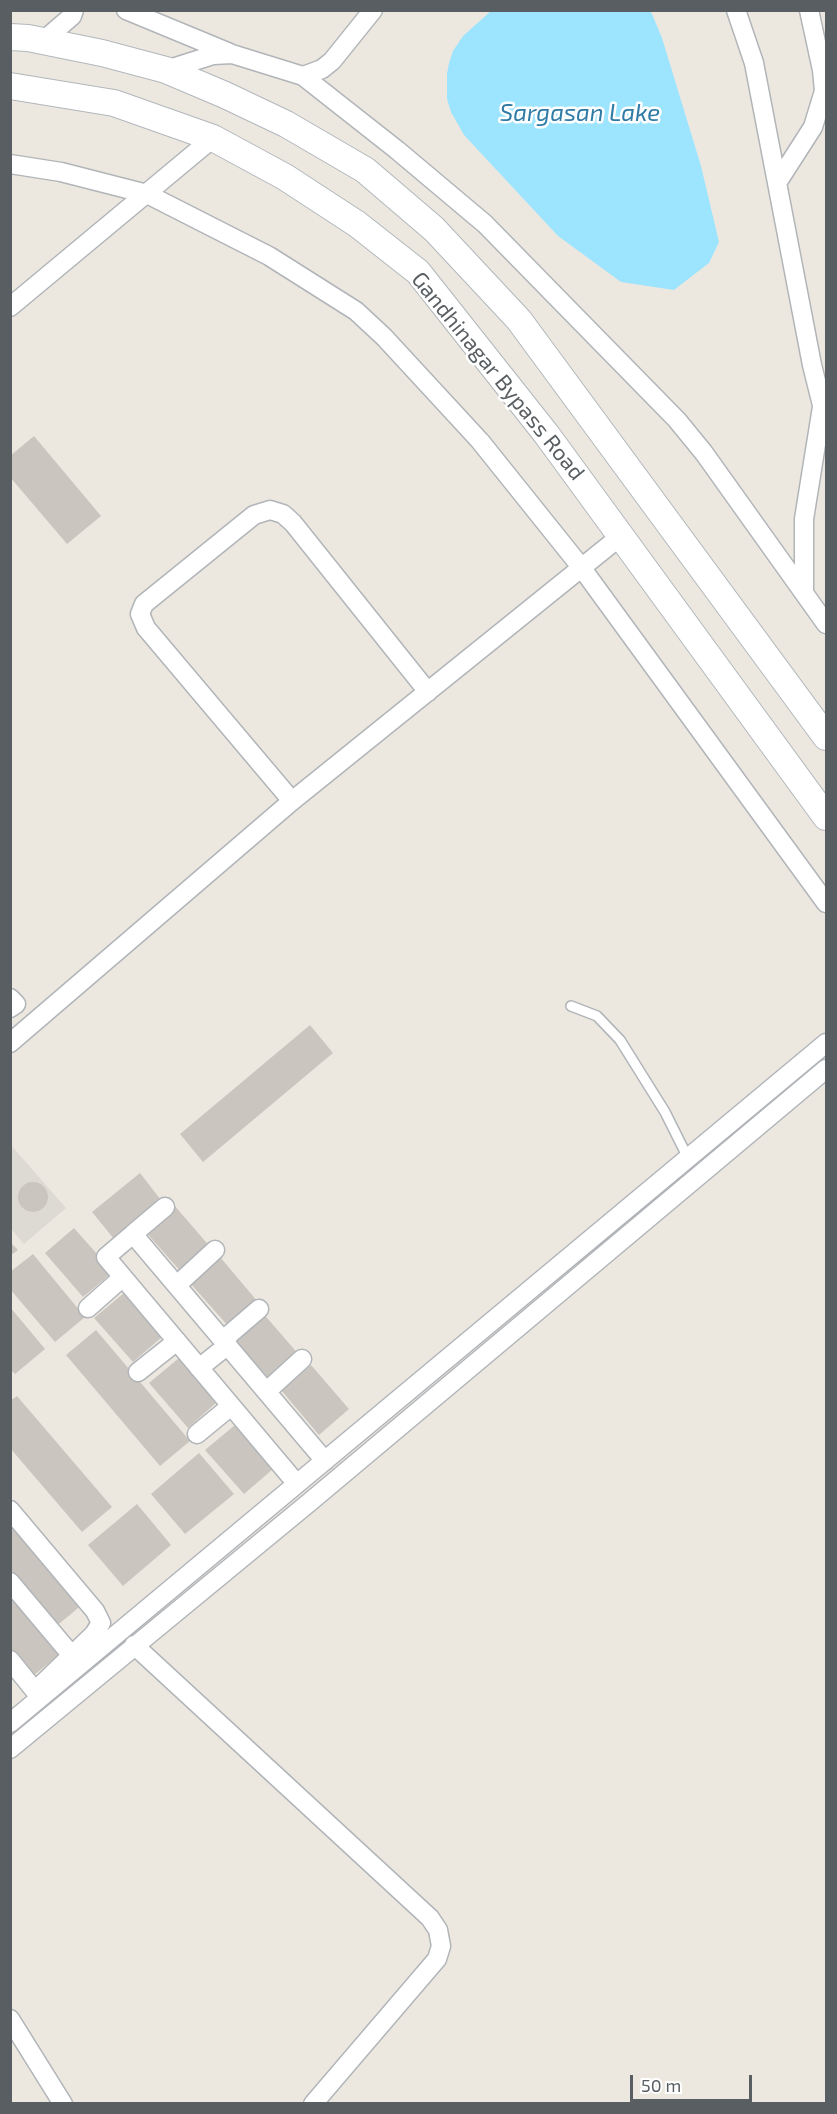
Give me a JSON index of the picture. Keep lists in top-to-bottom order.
{
  "streets": {
    "main road": ["Gandhinagar Bypass Road"]
  },
  "water": ["Sargasan Lake"],
  "scale_bar": "50 m"
}
